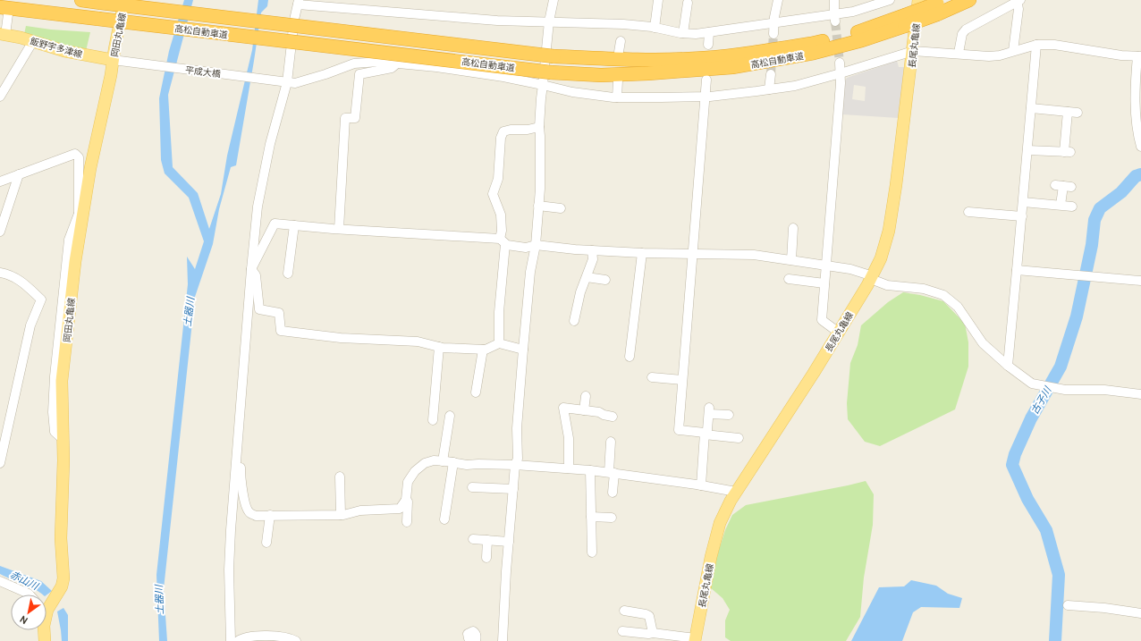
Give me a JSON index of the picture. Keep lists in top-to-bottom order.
{
  "streets": {
    "highway": ["高松自動車道"],
    "main road": ["岡田丸亀線", "長尾丸亀線", "飯野宇多津線"],
    "street": ["平成大橋"]
  },
  "crossings": [
    ["岡田丸亀線", "飯野宇多津線"],
    ["岡田丸亀線", "平成大橋"],
    ["長尾丸亀線", "平成大橋"],
    ["飯野宇多津線", "平成大橋"]
  ],
  "water": ["土器川", "古子川", "赤山川"],
  "north": "bottom left"
}
